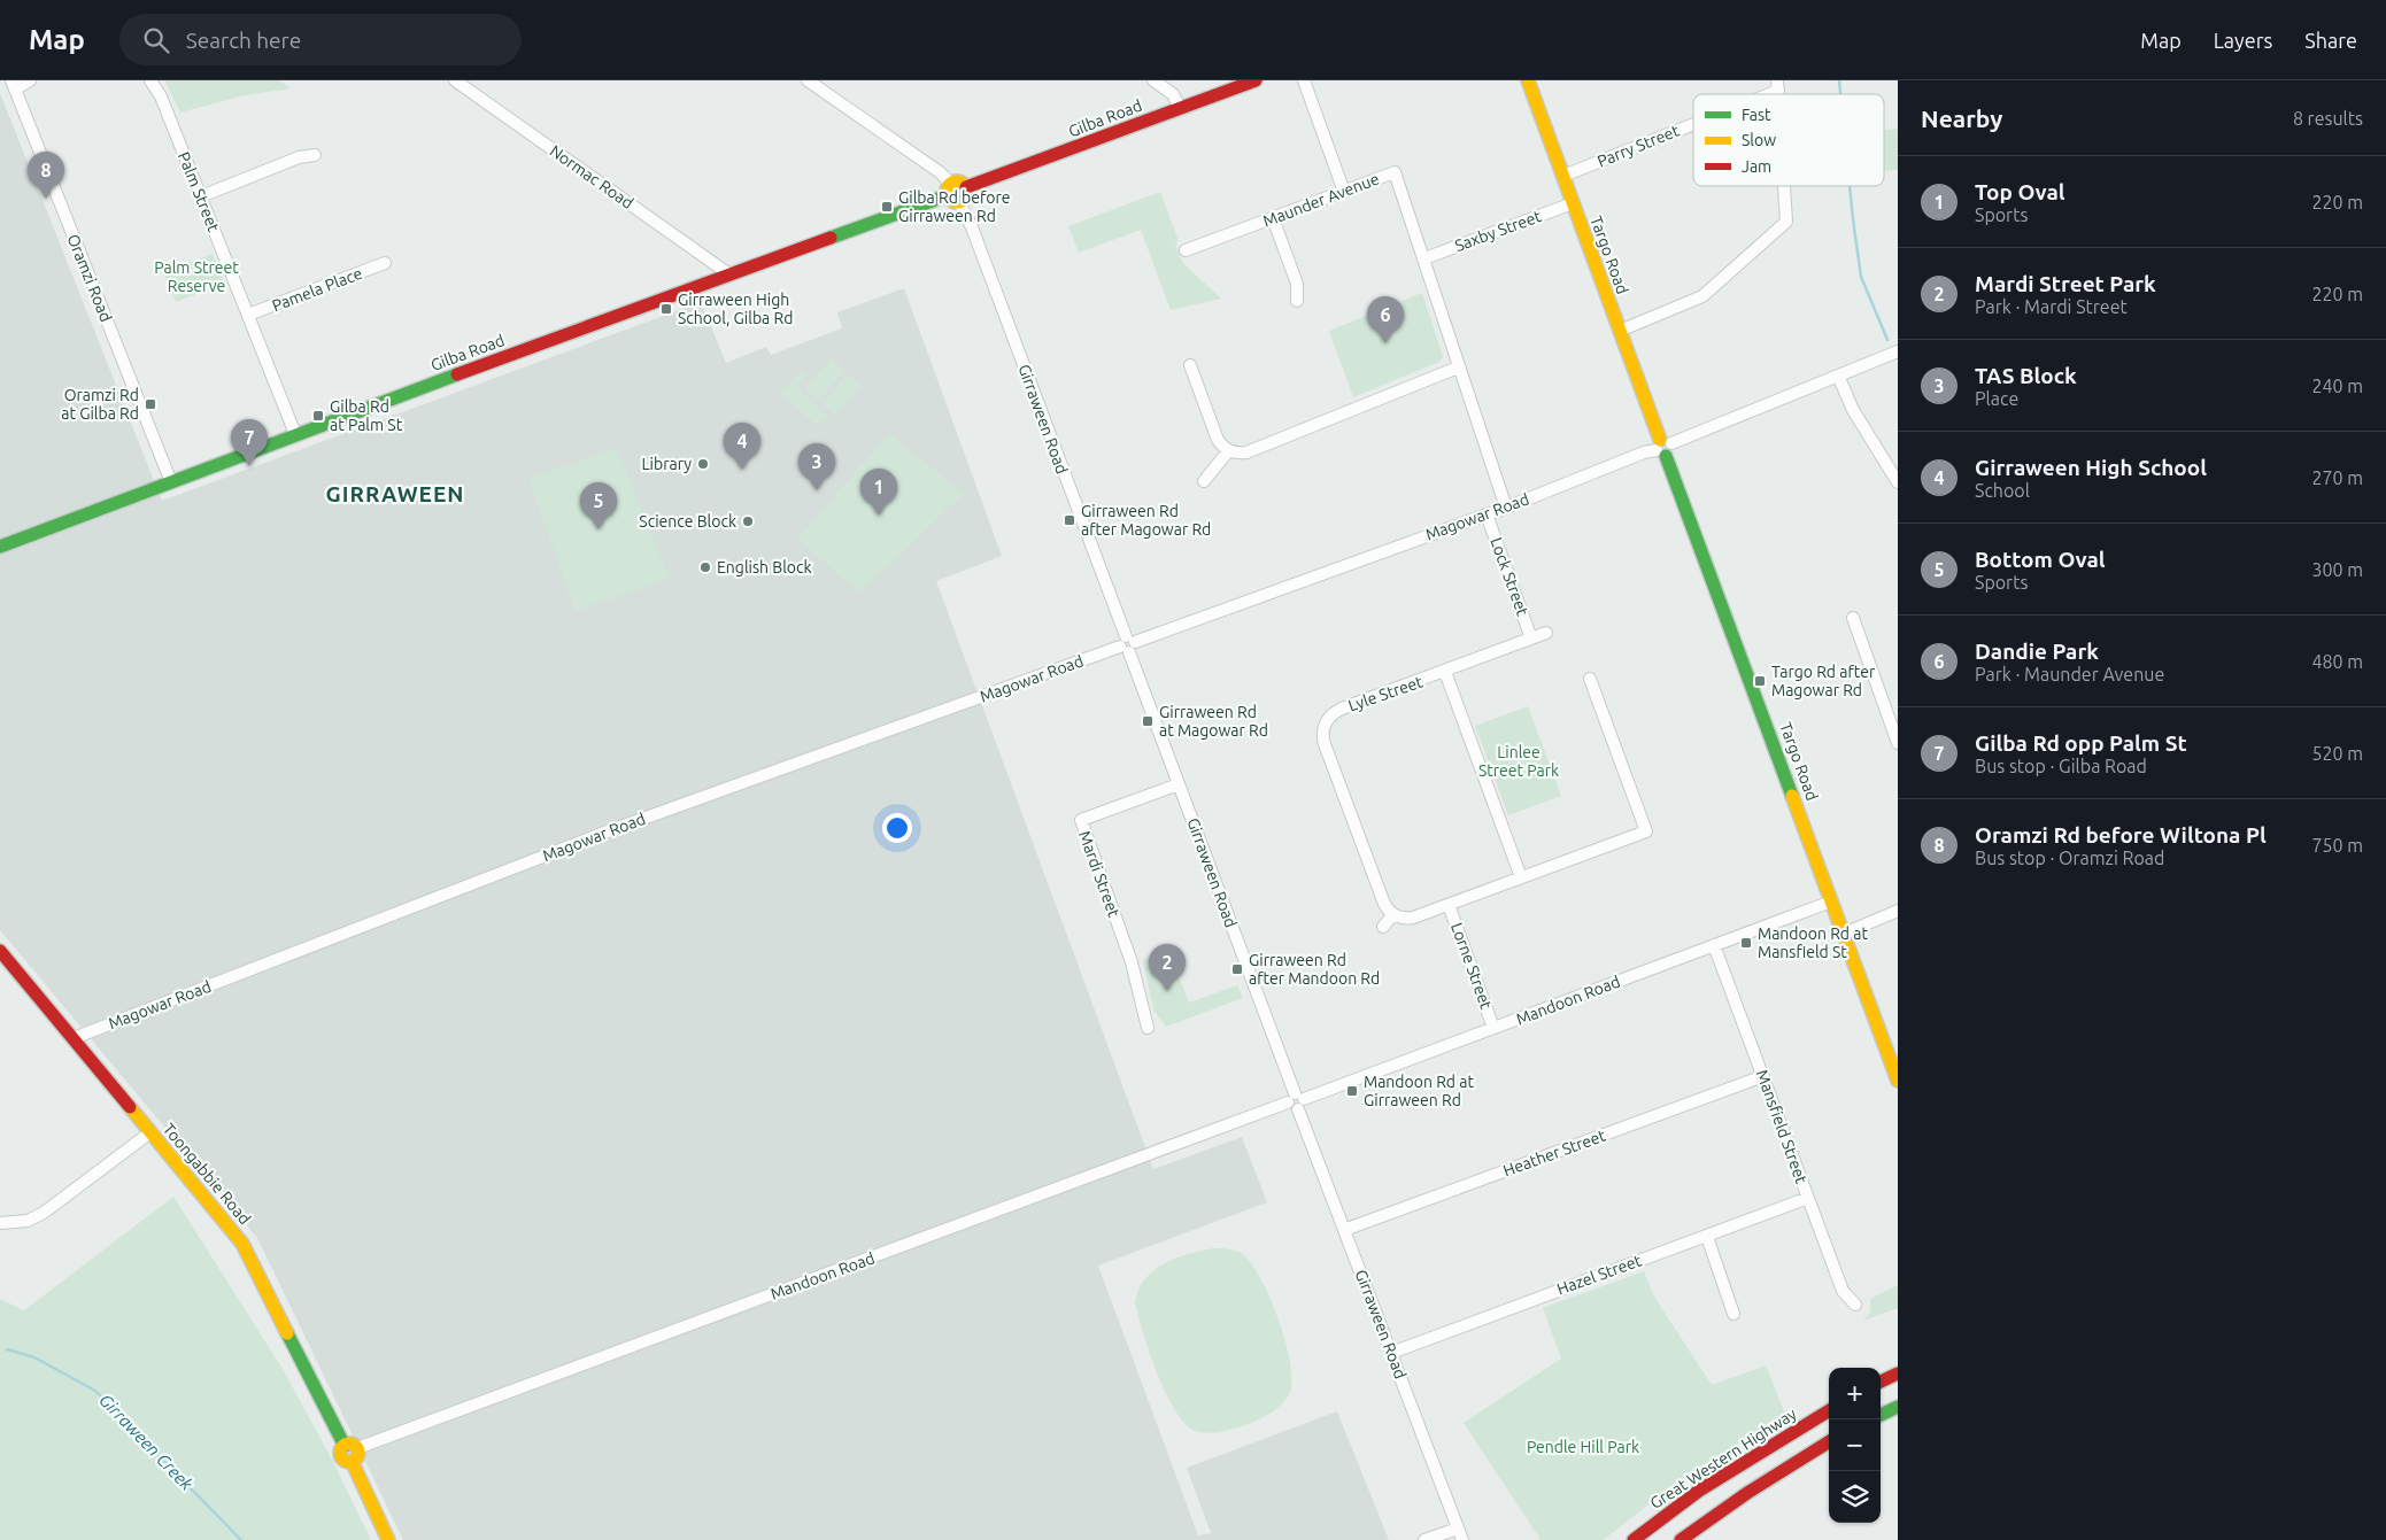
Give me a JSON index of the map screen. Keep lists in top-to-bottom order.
{
  "streets": {
    "main road": [
      "Gilba Road",
      "Targo Road",
      "Toongabbie Road",
      "Great Western Highway"
    ],
    "street": [
      "Parry Street",
      "Normac Road",
      "Palm Street",
      "Maunder Avenue",
      "Saxby Street",
      "Oramzi Road",
      "Pamela Place",
      "Girraween Road",
      "Magowar Road",
      "Lock Street",
      "Lyle Street",
      "Mardi Street",
      "Lorne Street",
      "Mandoon Road",
      "Mansfield Street",
      "Heather Street",
      "Hazel Street"
    ]
  },
  "crossings": [
    ["Gilba Road", "Normac Road"],
    ["Gilba Road", "Palm Street"],
    ["Gilba Road", "Oramzi Road"],
    ["Gilba Road", "Girraween Road"],
    ["Parry Street", "Targo Road"],
    ["Palm Street", "Pamela Place"],
    ["Maunder Avenue", "Saxby Street"],
    ["Maunder Avenue", "Magowar Road"],
    ["Saxby Street", "Targo Road"],
    ["Targo Road", "Magowar Road"],
    ["Targo Road", "Mandoon Road"],
    ["Girraween Road", "Magowar Road"],
    ["Girraween Road", "Mardi Street"],
    ["Girraween Road", "Mandoon Road"],
    ["Girraween Road", "Heather Street"],
    ["Girraween Road", "Hazel Street"],
    ["Magowar Road", "Lock Street"],
    ["Magowar Road", "Toongabbie Road"],
    ["Lock Street", "Lyle Street"],
    ["Lorne Street", "Mandoon Road"],
    ["Mandoon Road", "Mansfield Street"],
    ["Mandoon Road", "Toongabbie Road"],
    ["Mansfield Street", "Heather Street"],
    ["Mansfield Street", "Hazel Street"]
  ],
  "districts": ["GIRRAWEEN"],
  "water": ["Girraween Creek"],
  "parks": ["Palm Street Reserve", "Linlee Street Park", "Pendle Hill Park"],
  "places": {
    "transit": [
      "Gilba Rd before Girraween Rd",
      "Girraween High School, Gilba Rd",
      "Oramzi Rd at Gilba Rd",
      "Gilba Rd at Palm St",
      "Girraween Rd after Magowar Rd",
      "Targo Rd after Magowar Rd",
      "Girraween Rd at Magowar Rd",
      "Mandoon Rd at Mansfield St",
      "Girraween Rd after Mandoon Rd",
      "Mandoon Rd at Girraween Rd"
    ],
    "other": ["Library", "Science Block", "English Block"]
  },
  "legend": ["Fast", "Slow", "Jam"],
  "page": {
    "header": "Map",
    "search": "Search here",
    "nav": ["Map", "Layers", "Share"],
    "heading": ["Nearby", "8 results"],
    "pins": [
      "8",
      "6",
      "7",
      "4",
      "3",
      "1",
      "5",
      "2"
    ],
    "list": [
      {
        "mark": "1",
        "name": "Top Oval",
        "note": "Sports",
        "value": "220 m"
      },
      {
        "mark": "2",
        "name": "Mardi Street Park",
        "note": "Park · Mardi Street",
        "value": "220 m"
      },
      {
        "mark": "3",
        "name": "TAS Block",
        "note": "Place",
        "value": "240 m"
      },
      {
        "mark": "4",
        "name": "Girraween High School",
        "note": "School",
        "value": "270 m"
      },
      {
        "mark": "5",
        "name": "Bottom Oval",
        "note": "Sports",
        "value": "300 m"
      },
      {
        "mark": "6",
        "name": "Dandie Park",
        "note": "Park · Maunder Avenue",
        "value": "480 m"
      },
      {
        "mark": "7",
        "name": "Gilba Rd opp Palm St",
        "note": "Bus stop · Gilba Road",
        "value": "520 m"
      },
      {
        "mark": "8",
        "name": "Oramzi Rd before Wiltona Pl",
        "note": "Bus stop · Oramzi Road",
        "value": "750 m"
      }
    ],
    "map_buttons": ["+", "−"]
  }
}
